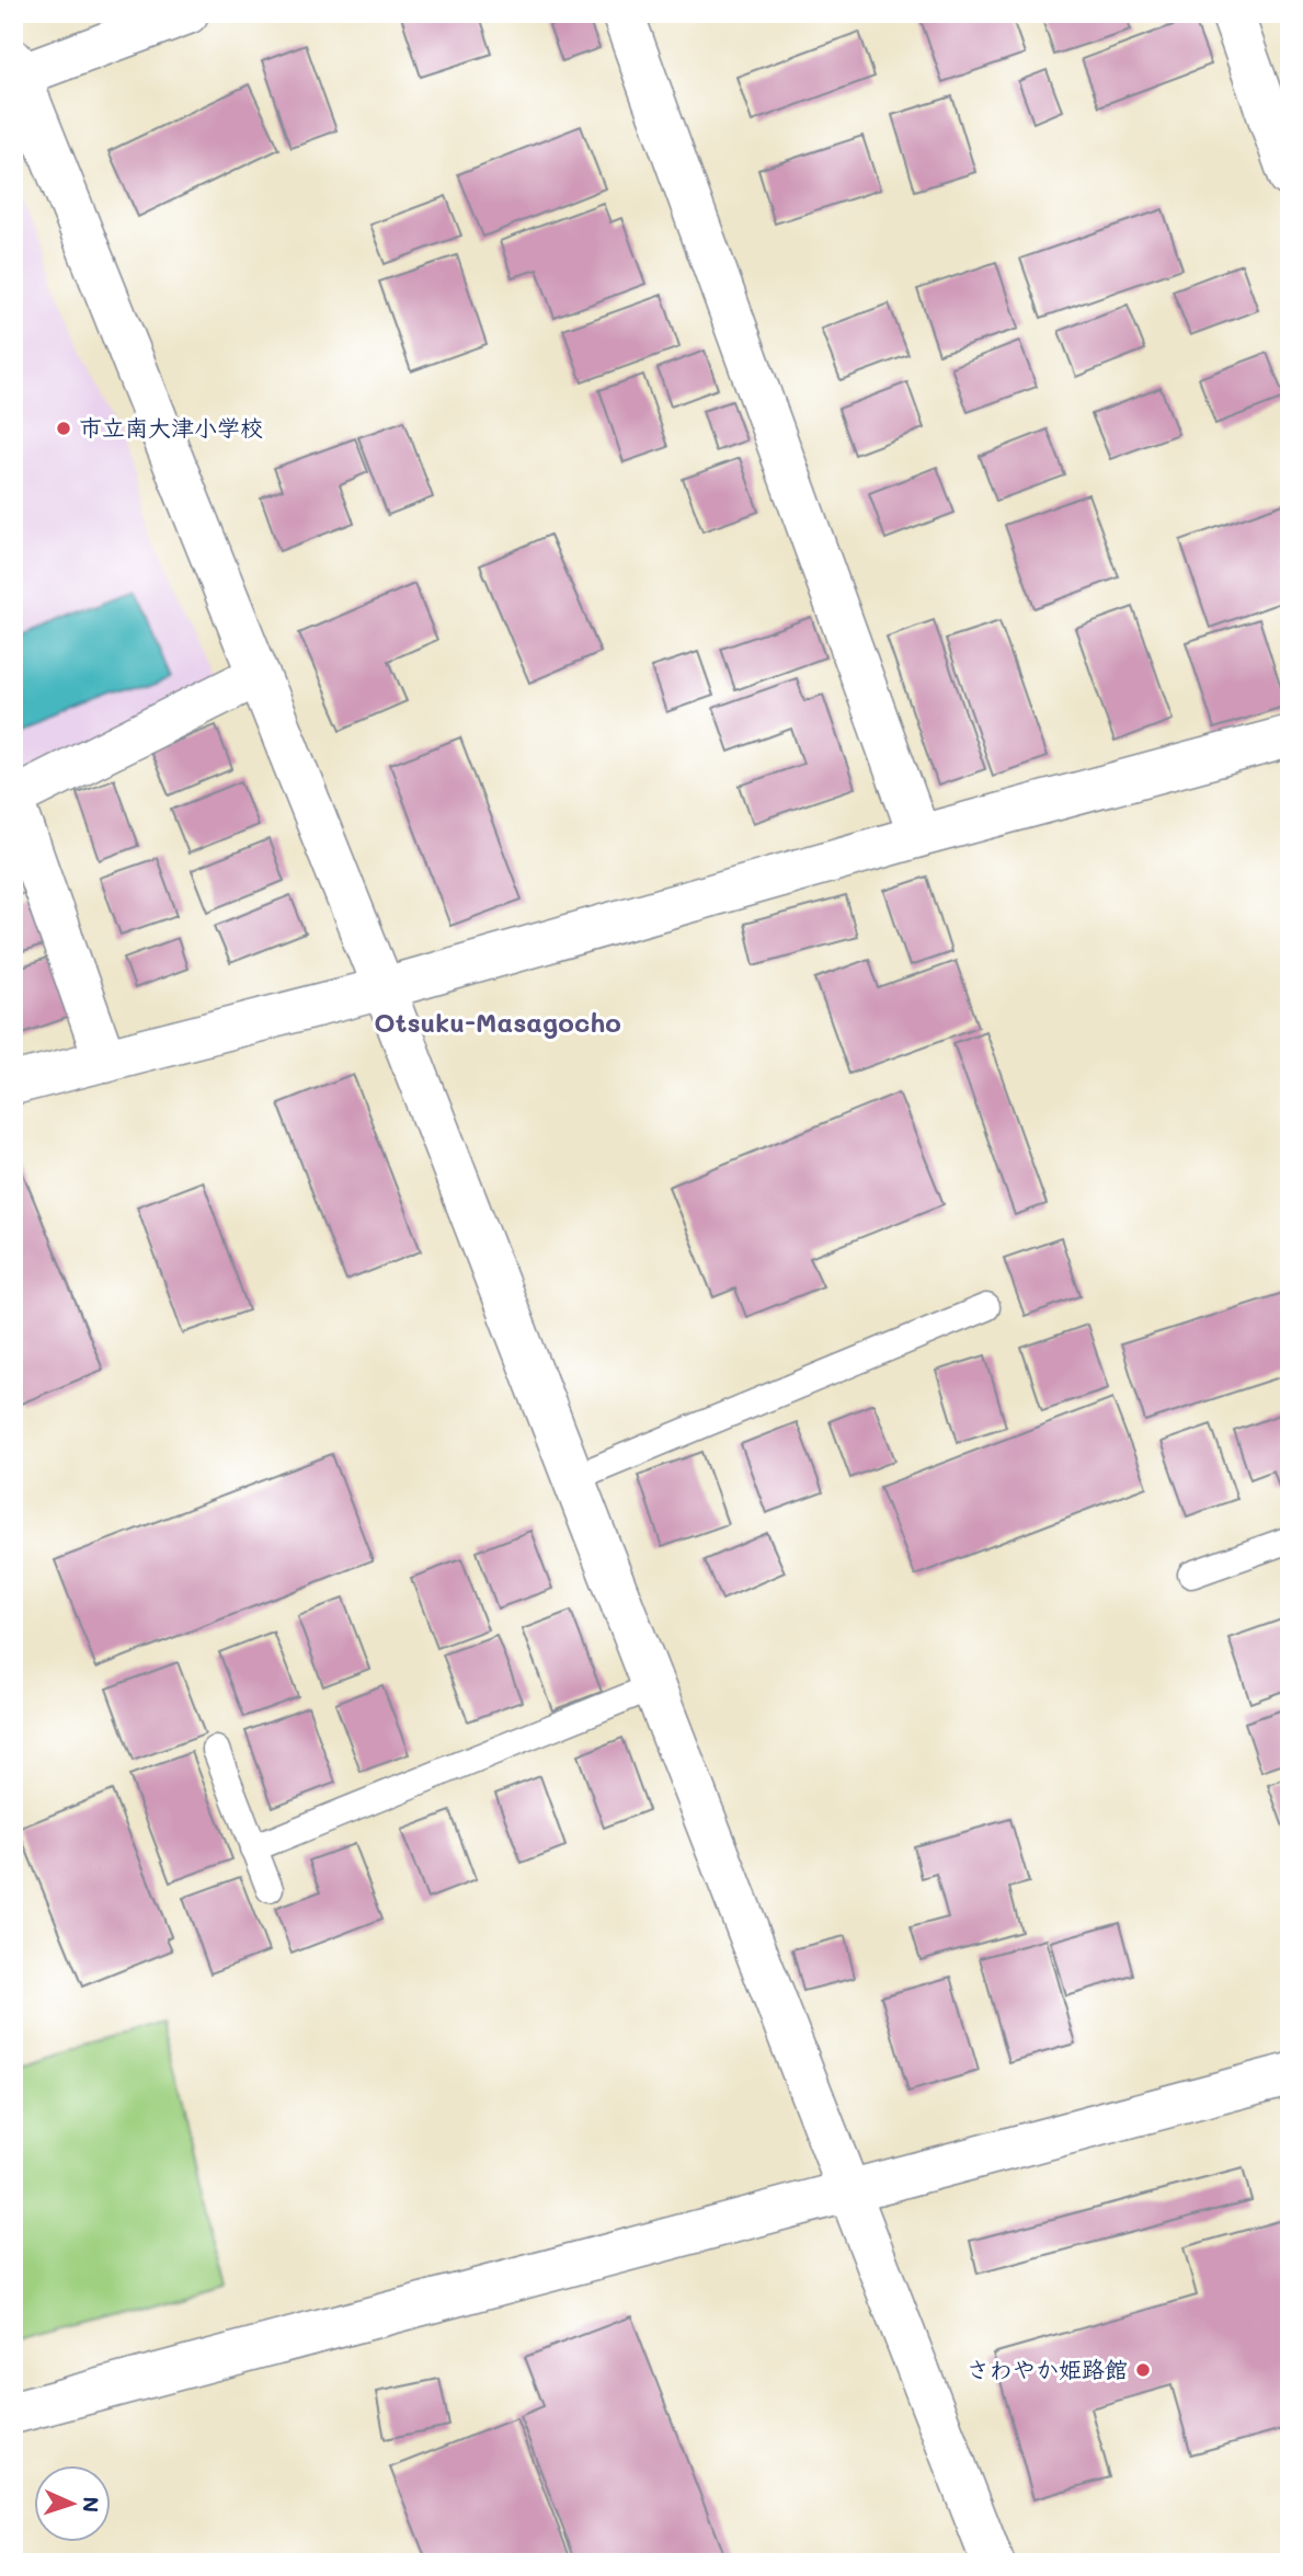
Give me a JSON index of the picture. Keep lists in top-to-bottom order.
{
  "districts": ["Otsuku-Masagocho"],
  "places": ["市立南大津小学校", "さわやか姫路館"],
  "north": "right"
}
